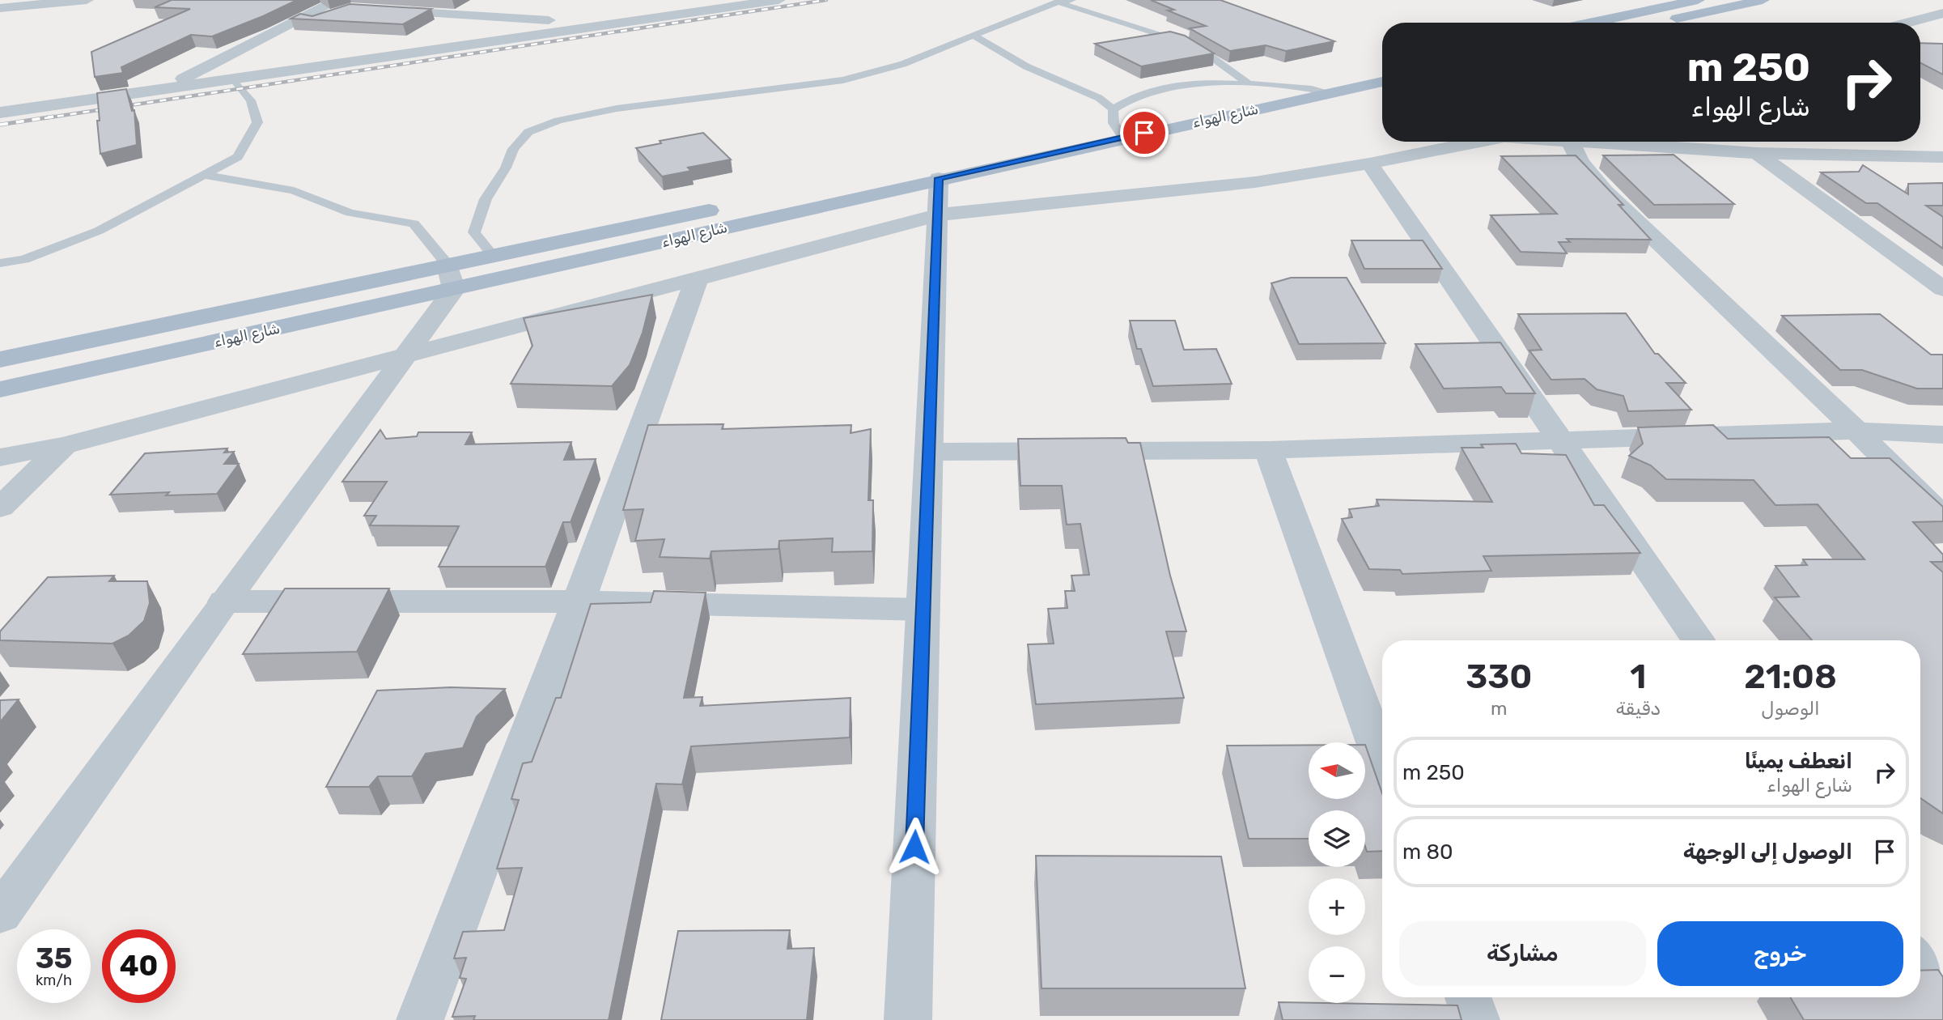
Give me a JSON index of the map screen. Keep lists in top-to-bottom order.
{
  "streets": {
    "main road": ["شارع الهواء"]
  },
  "north": "left",
  "page": {
    "turn": ["250 m", "شارع الهواء"],
    "eta": [
      "21:08",
      "الوصول",
      "1",
      "دقيقة",
      "330",
      "m"
    ],
    "list": [
      {
        "name": "انعطف يمينًا",
        "note": "شارع الهواء",
        "value": "250 m"
      },
      {
        "name": "الوصول إلى الوجهة",
        "value": "80 m"
      }
    ],
    "map_buttons": ["+", "−"],
    "buttons": ["خروج", "مشاركة"],
    "speed": "35 km/h",
    "limit": "40"
  }
}
